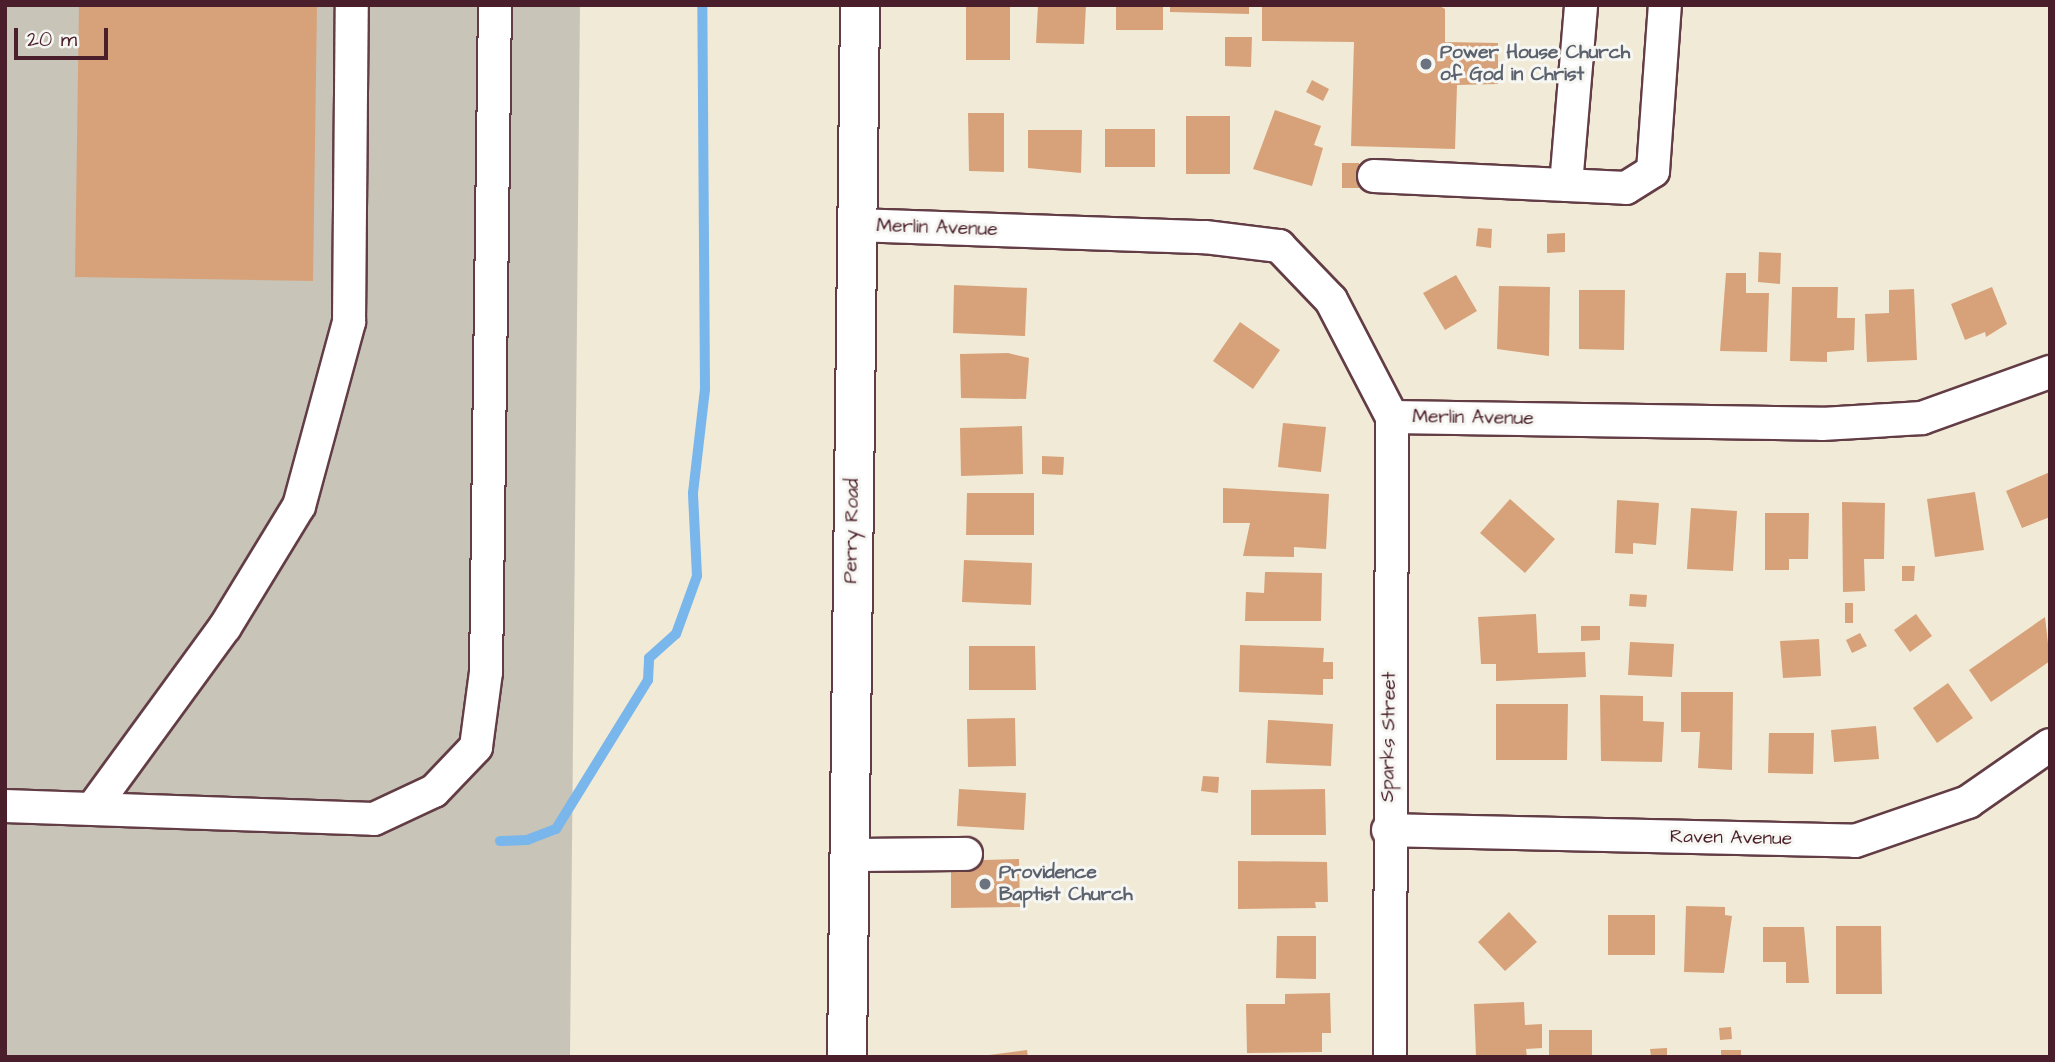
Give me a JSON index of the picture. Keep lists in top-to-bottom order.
{
  "streets": {
    "main road": ["Perry Road"],
    "street": ["Merlin Avenue", "Sparks Street", "Raven Avenue"]
  },
  "crossings": [
    ["Merlin Avenue", "Perry Road"],
    ["Merlin Avenue", "Sparks Street"],
    ["Sparks Street", "Raven Avenue"]
  ],
  "places": ["Power House Church of God in Christ", "Providence Baptist Church"],
  "scale_bar": "20 m"
}
